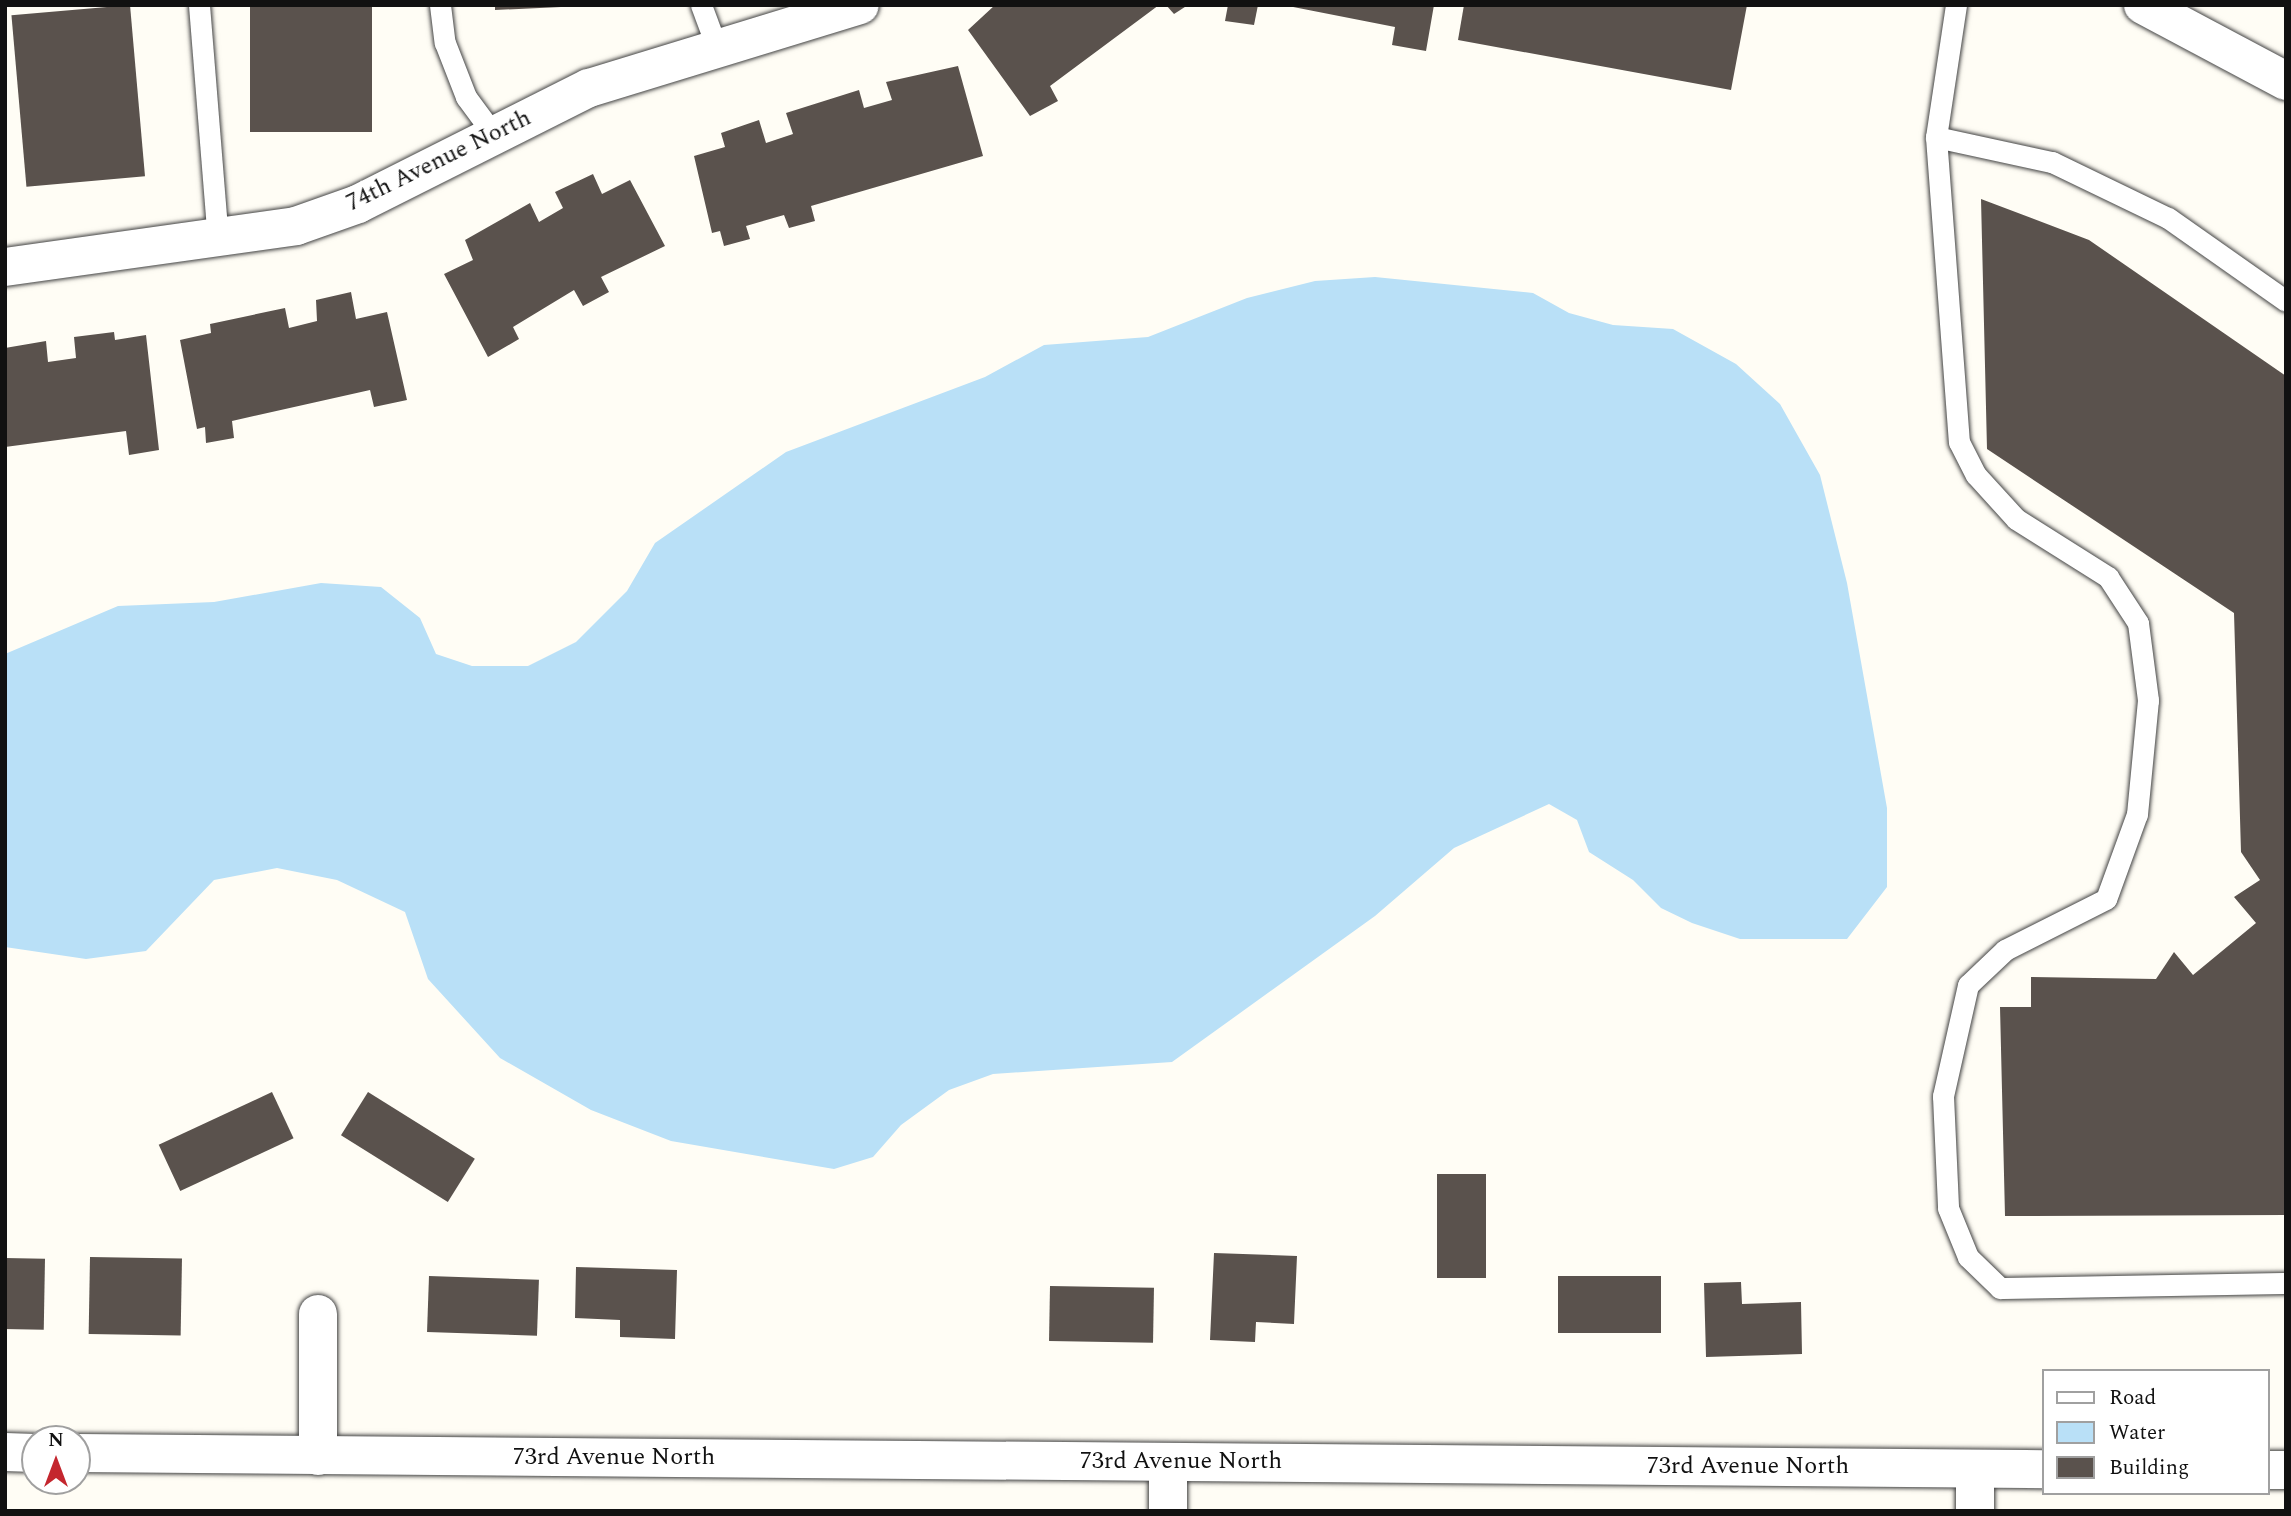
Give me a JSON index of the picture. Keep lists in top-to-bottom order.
{
  "streets": {
    "street": ["74th Avenue North", "73rd Avenue North"]
  },
  "legend": ["Road", "Water", "Building"],
  "north": "top"
}
